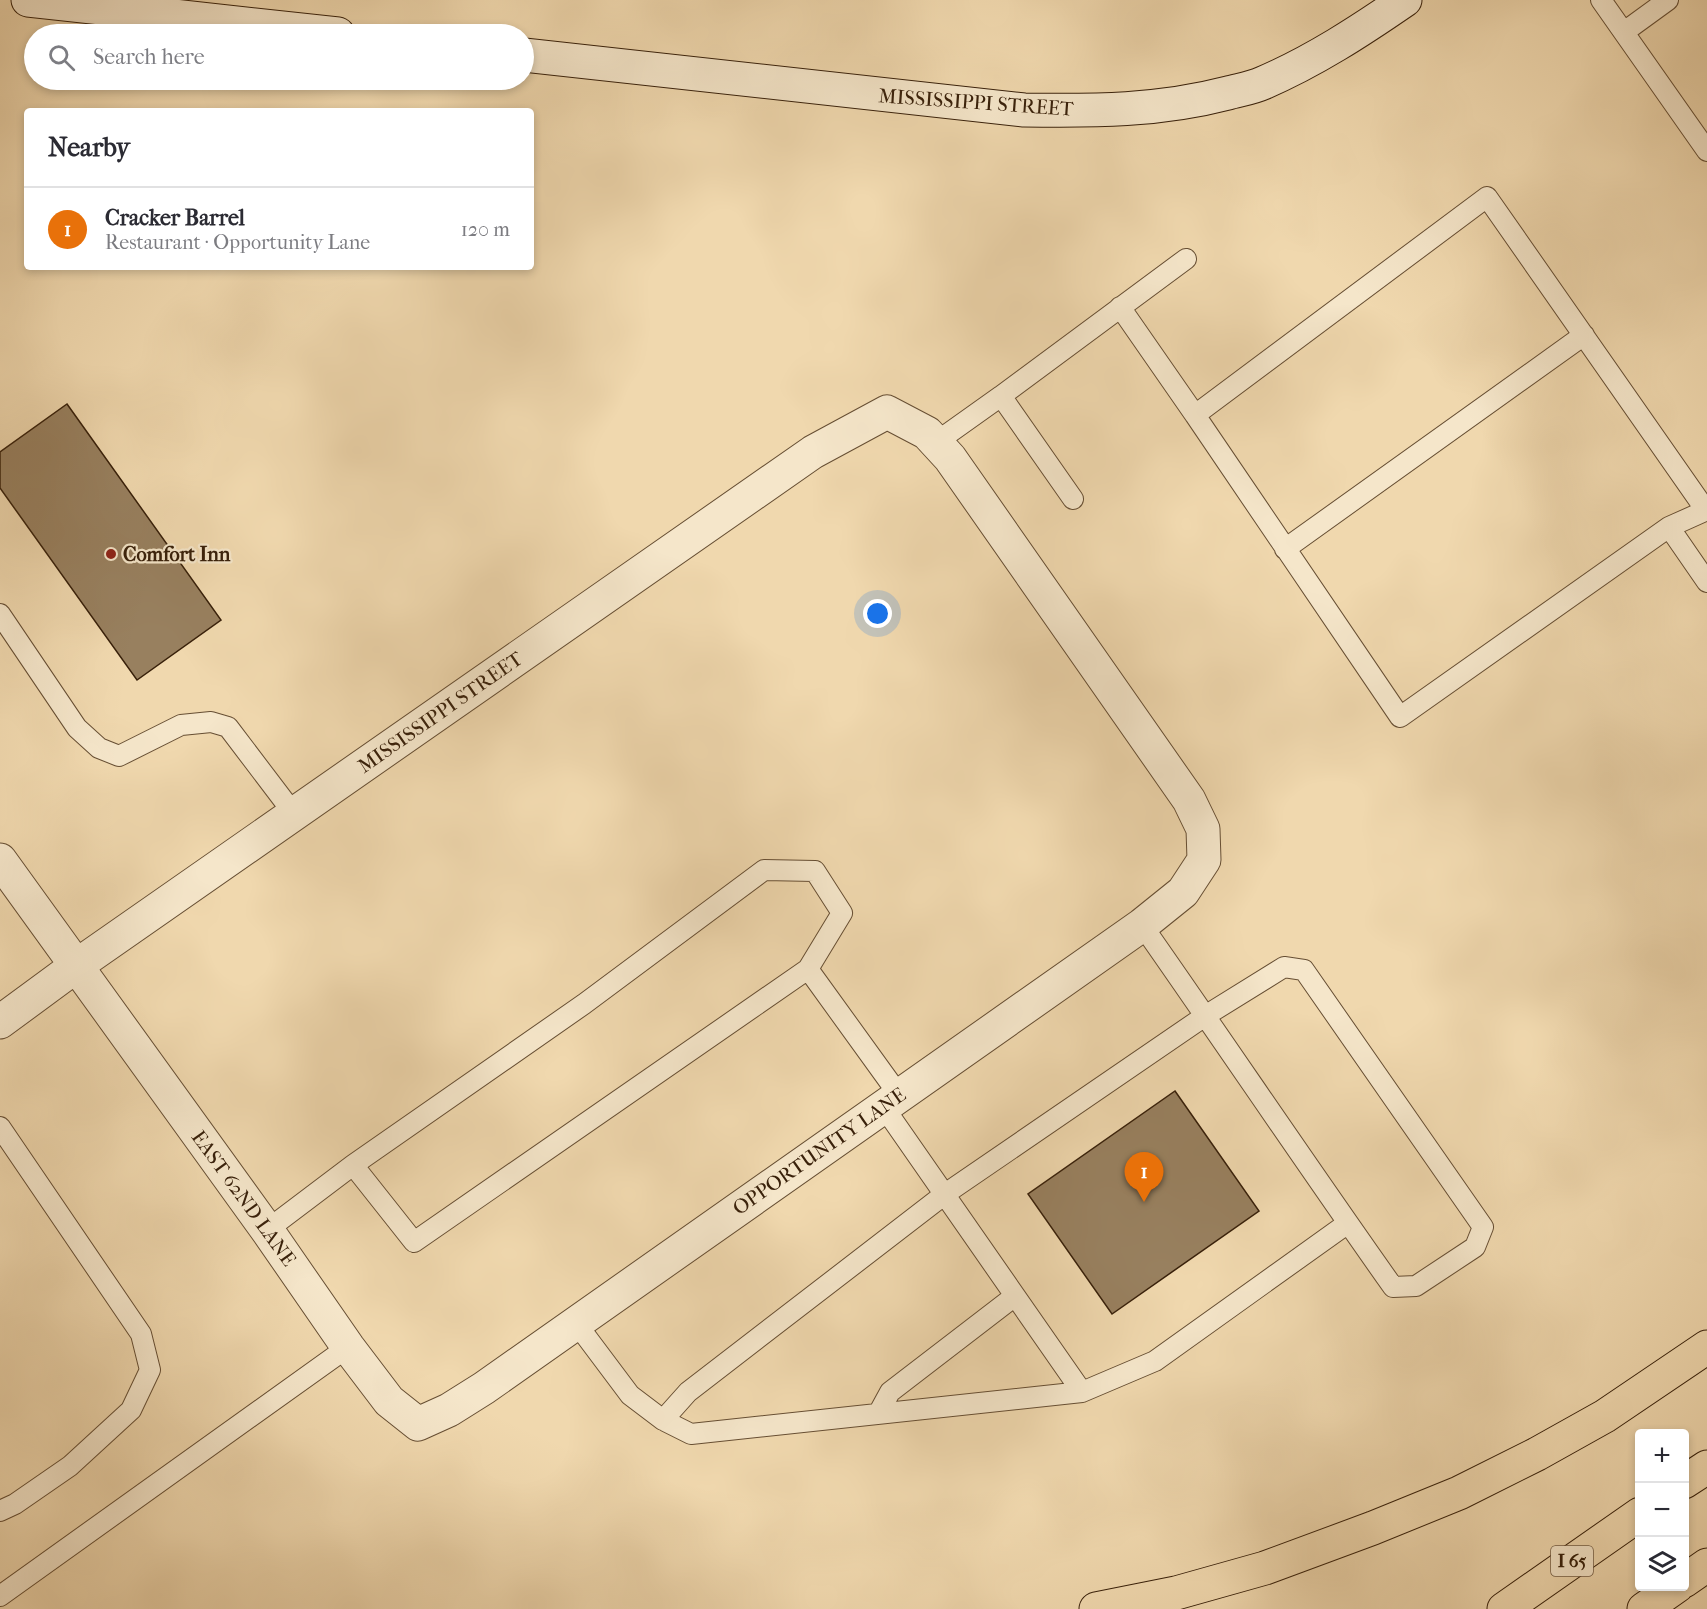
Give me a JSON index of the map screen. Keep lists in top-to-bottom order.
{
  "streets": {
    "highway": ["I 65"],
    "street": ["MISSISSIPPI STREET", "OPPORTUNITY LANE", "EAST 62ND LANE"]
  },
  "crossings": [
    ["MISSISSIPPI STREET", "OPPORTUNITY LANE"],
    ["MISSISSIPPI STREET", "EAST 62ND LANE"],
    ["OPPORTUNITY LANE", "EAST 62ND LANE"]
  ],
  "places": ["Comfort Inn"],
  "page": {
    "search": "Search here",
    "heading": "Nearby",
    "list": [
      {
        "mark": "1",
        "name": "Cracker Barrel",
        "note": "Restaurant · Opportunity Lane",
        "value": "120 m"
      }
    ],
    "pins": "1",
    "map_buttons": ["+", "−"]
  }
}
